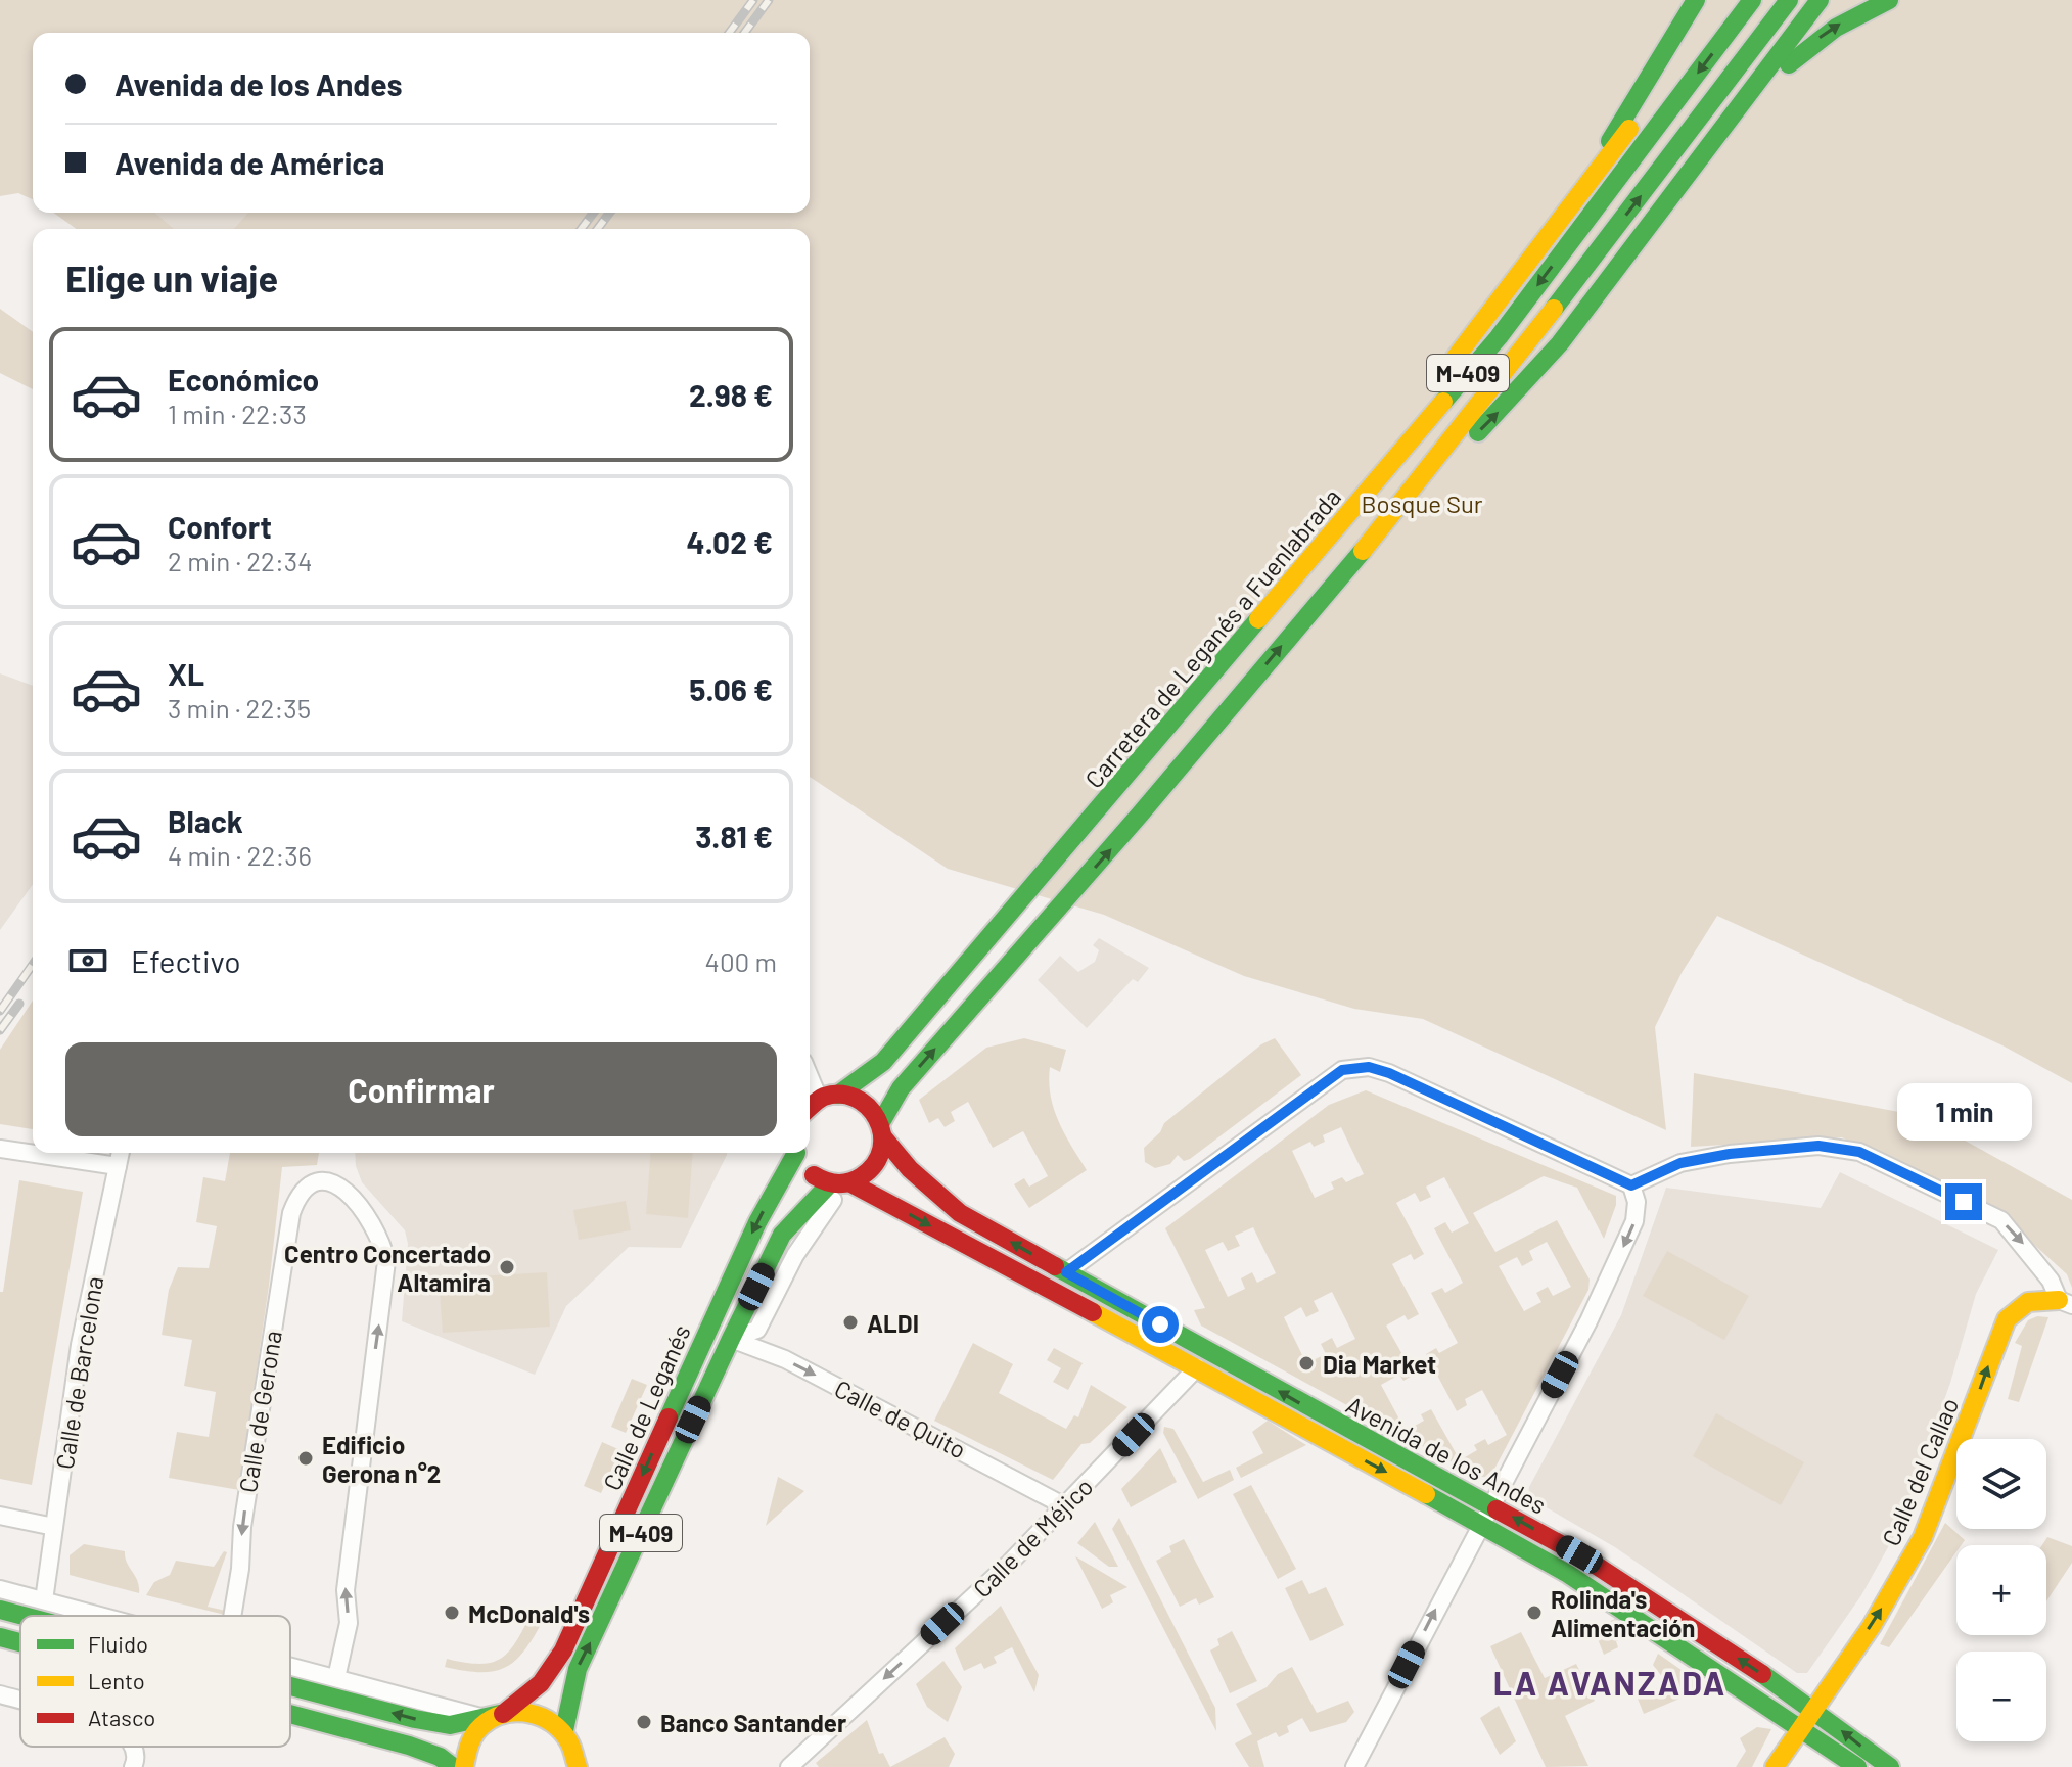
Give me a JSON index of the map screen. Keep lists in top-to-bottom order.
{
  "streets": {
    "main road": [
      "M-409",
      "Carretera de Leganés a Fuenlabrada",
      "Calle de Leganés",
      "Avenida de los Andes",
      "Calle del Callao"
    ],
    "street": [
      "Calle de Barcelona",
      "Calle de Gerona",
      "Calle de Quito",
      "Calle de Méjico"
    ]
  },
  "crossings": [
    ["M-409", "Carretera de Leganés a Fuenlabrada"],
    ["M-409", "Calle de Leganés"],
    ["M-409", "Avenida de los Andes"],
    ["Carretera de Leganés a Fuenlabrada", "Avenida de los Andes"],
    ["Calle de Leganés", "Calle de Quito"],
    ["Calle de Leganés", "Avenida de los Andes"],
    ["Calle de Quito", "Calle de Méjico"],
    ["Avenida de los Andes", "Calle del Callao"],
    ["Avenida de los Andes", "Calle de Méjico"]
  ],
  "one_way": ["Calle de Quito", "Calle del Callao", "Calle de Méjico"],
  "districts": ["LA AVANZADA"],
  "parks": ["Bosque Sur"],
  "places": [
    "Centro Concertado Altamira",
    "ALDI",
    "Dia Market",
    "Edificio Gerona n°2",
    "McDonald's",
    "Rolinda's Alimentación",
    "Banco Santander"
  ],
  "legend": ["Fluido", "Lento", "Atasco"],
  "page": {
    "banner": ["Avenida de los Andes", "Avenida de América"],
    "heading": "Elige un viaje",
    "list": [
      {
        "name": "Económico",
        "note": "1 min · 22:33",
        "value": "2.98 €"
      },
      {
        "name": "Confort",
        "note": "2 min · 22:34",
        "value": "4.02 €"
      },
      {
        "name": "XL",
        "note": "3 min · 22:35",
        "value": "5.06 €"
      },
      {
        "name": "Black",
        "note": "4 min · 22:36",
        "value": "3.81 €"
      }
    ],
    "pay": ["Efectivo", "400 m"],
    "buttons": "Confirmar",
    "bubble": "1 min",
    "map_buttons": ["+", "−"]
  }
}
